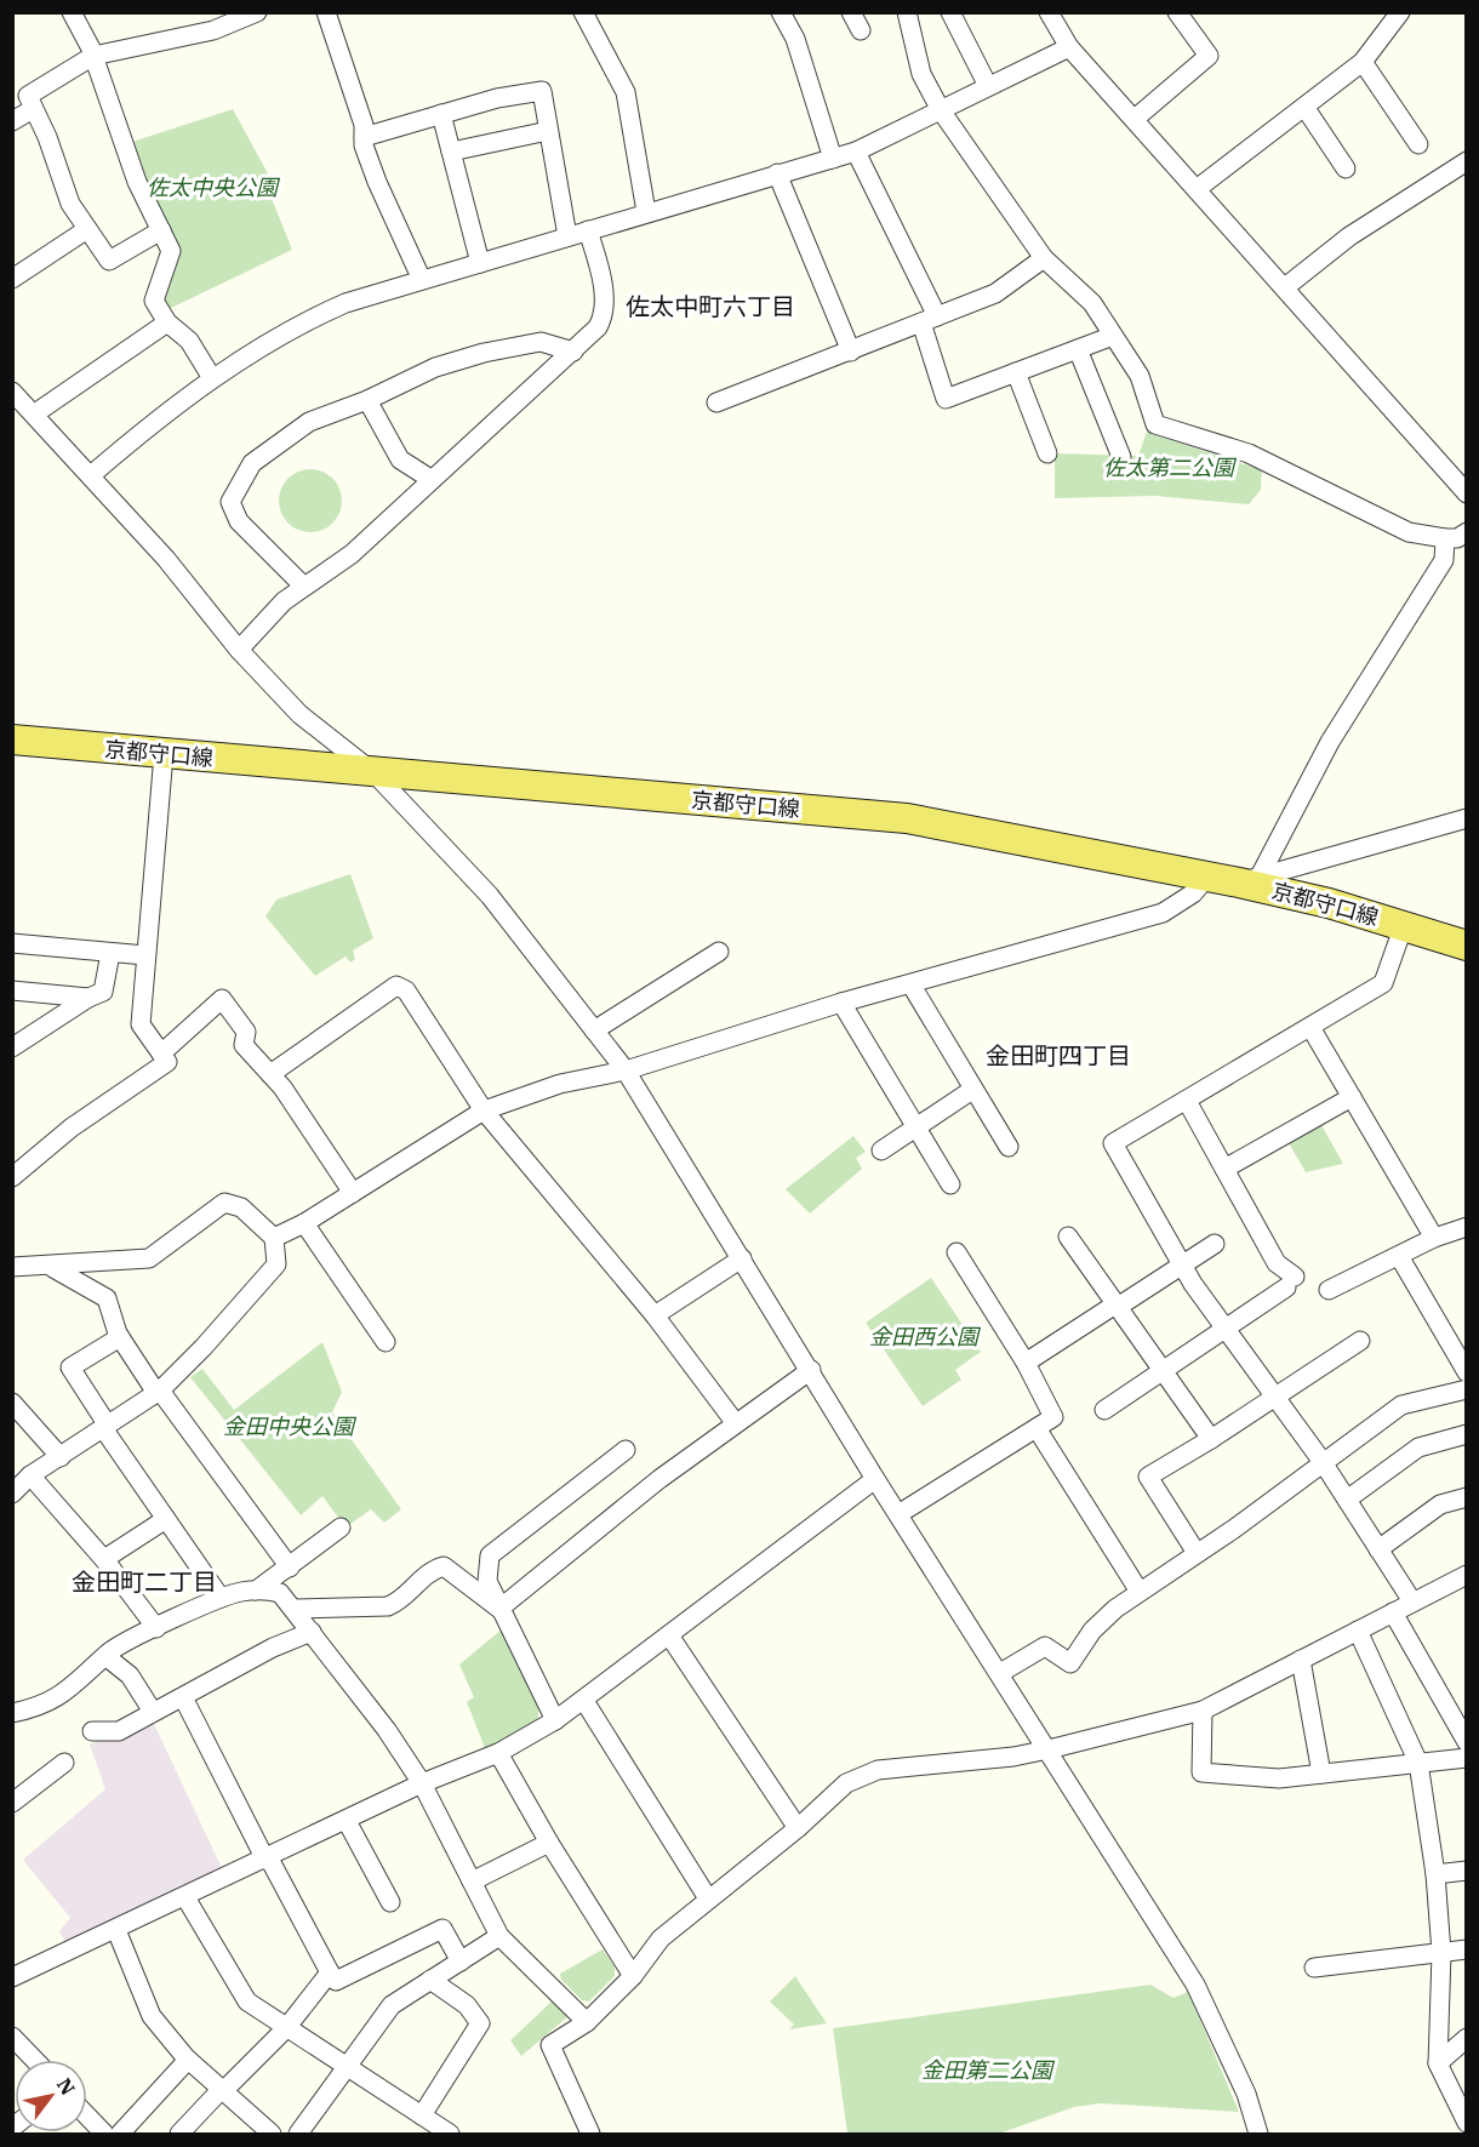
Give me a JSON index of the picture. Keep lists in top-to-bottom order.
{
  "streets": {
    "main road": ["京都守口線"]
  },
  "districts": ["佐太中町六丁目", "金田町四丁目", "金田町二丁目"],
  "parks": [
    "佐太中央公園",
    "佐太第二公園",
    "金田西公園",
    "金田中央公園",
    "金田第二公園"
  ],
  "north": "top right"
}
